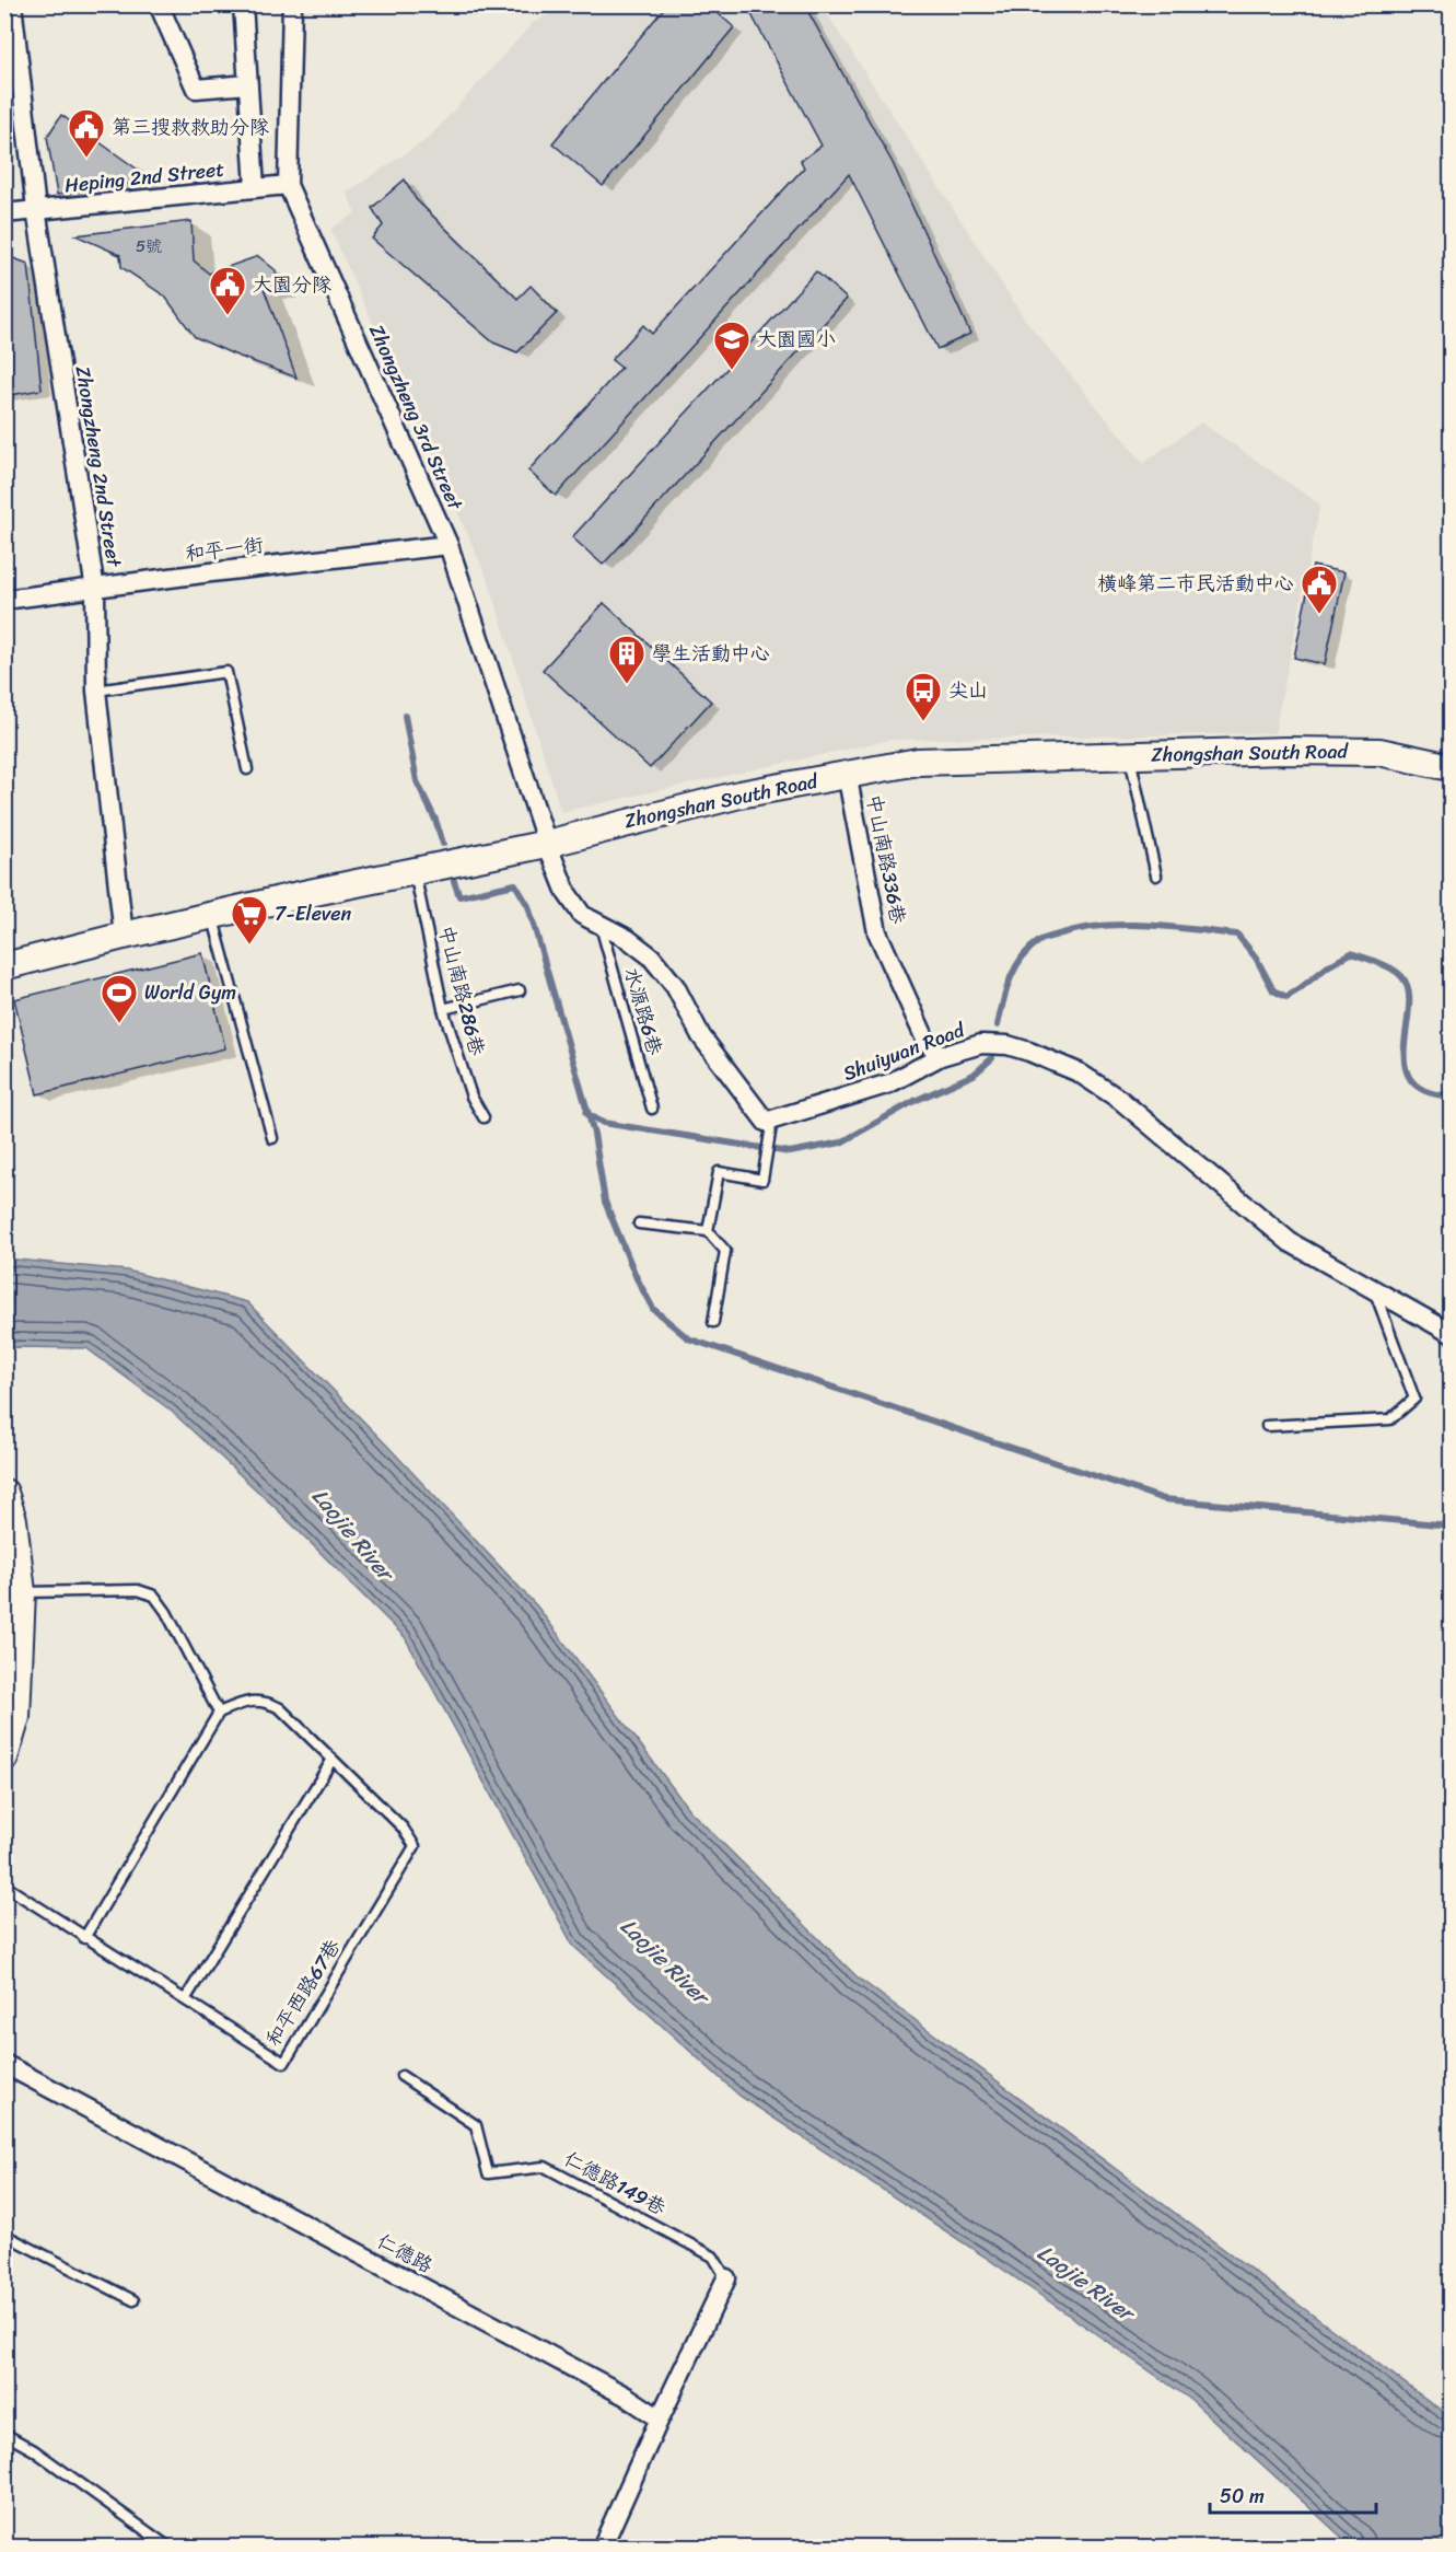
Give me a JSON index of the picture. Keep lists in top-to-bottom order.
{
  "streets": {
    "main road": ["Zhongshan South Road"],
    "street": [
      "Heping 2nd Street",
      "Zhongzheng 3rd Street",
      "Zhongzheng 2nd Street",
      "和平一街",
      "中山南路336巷",
      "Shuiyuan Road",
      "仁德路"
    ],
    "lane": [
      "中山南路286巷",
      "水源路6巷",
      "和平西路67巷",
      "仁德路149巷"
    ]
  },
  "crossings": [
    ["Heping 2nd Street", "Zhongzheng 3rd Street"],
    ["Heping 2nd Street", "Zhongzheng 2nd Street"],
    ["Zhongzheng 3rd Street", "和平一街"],
    ["Zhongzheng 3rd Street", "Zhongshan South Road"],
    ["Zhongzheng 2nd Street", "和平一街"],
    ["Zhongzheng 2nd Street", "Zhongshan South Road"],
    ["Zhongshan South Road", "中山南路336巷"],
    ["Zhongshan South Road", "中山南路286巷"],
    ["中山南路336巷", "Shuiyuan Road"]
  ],
  "water": ["Laojie River"],
  "places": {
    "public building": ["第三搜救救助分隊", "大園分隊", "橫峰第二市民活動中心"],
    "school or university": ["大園國小"],
    "building": ["學生活動中心"],
    "bus stop": ["尖山"],
    "supermarket": ["7-Eleven"],
    "sports": ["World Gym"]
  },
  "house_numbers": ["5號"],
  "scale_bar": "50 m"
}
